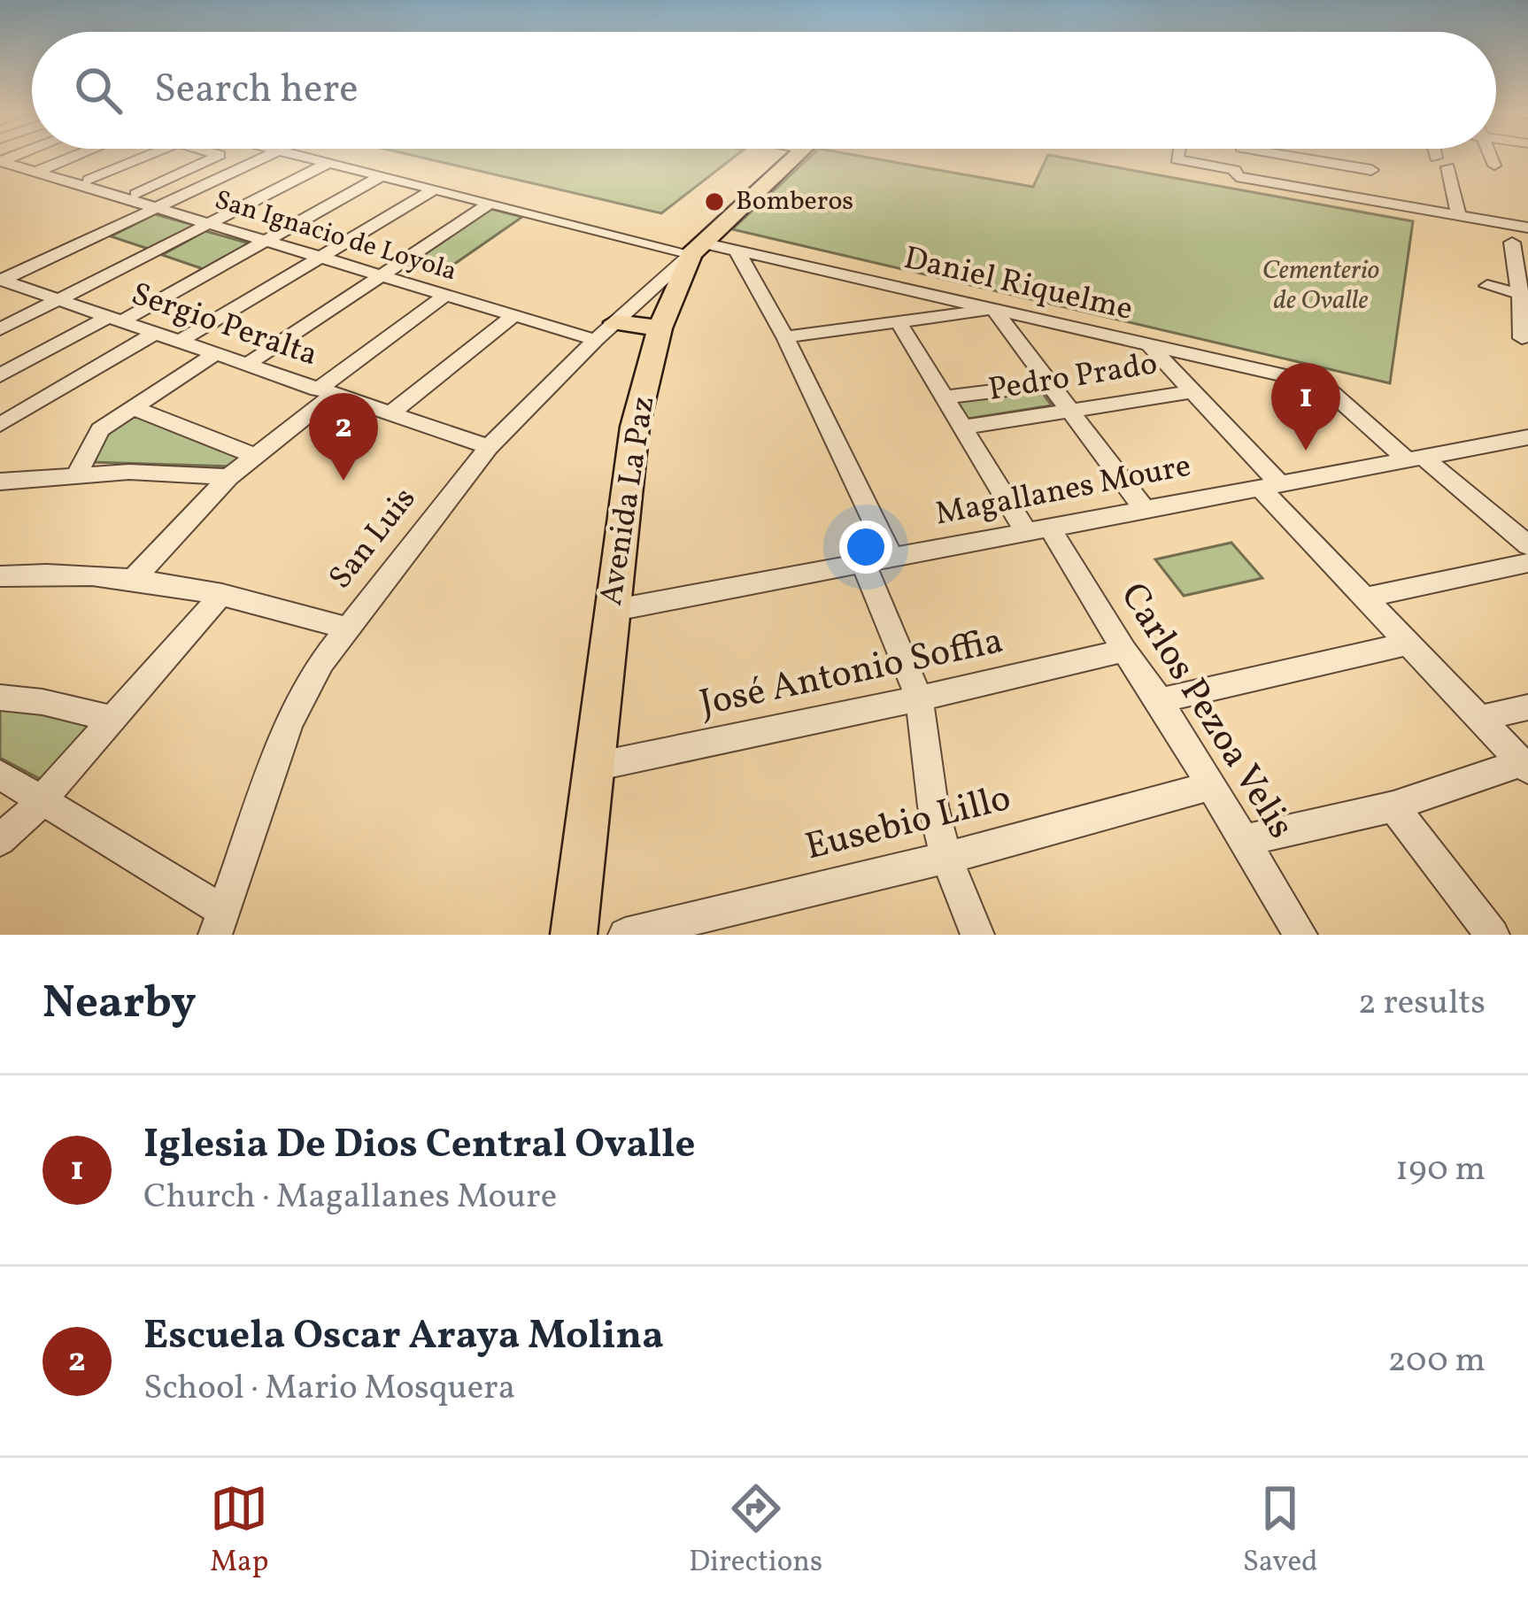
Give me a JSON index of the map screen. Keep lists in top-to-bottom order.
{
  "streets": {
    "main road": ["Avenida La Paz"],
    "street": [
      "San Ignacio de Loyola",
      "Daniel Riquelme",
      "Sergio Peralta",
      "Pedro Prado",
      "Magallanes Moure",
      "San Luis",
      "José Antonio Soffia",
      "Carlos Pezoa Velis",
      "Eusebio Lillo"
    ]
  },
  "crossings": [
    ["San Ignacio de Loyola", "San Luis"],
    ["Daniel Riquelme", "Magallanes Moure"],
    ["Daniel Riquelme", "Avenida La Paz"],
    ["Daniel Riquelme", "San Luis"],
    ["Sergio Peralta", "San Luis"],
    ["Pedro Prado", "Carlos Pezoa Velis"],
    ["Magallanes Moure", "Avenida La Paz"],
    ["Magallanes Moure", "Carlos Pezoa Velis"],
    ["Avenida La Paz", "San Luis"],
    ["Avenida La Paz", "José Antonio Soffia"],
    ["José Antonio Soffia", "Carlos Pezoa Velis"],
    ["Carlos Pezoa Velis", "Eusebio Lillo"]
  ],
  "parks": ["Cementerio de Ovalle"],
  "places": ["Bomberos"],
  "page": {
    "search": "Search here",
    "pins": ["1", "2"],
    "heading": ["Nearby", "2 results"],
    "list": [
      {
        "mark": "1",
        "name": "Iglesia De Dios Central Ovalle",
        "note": "Church · Magallanes Moure",
        "value": "190 m"
      },
      {
        "mark": "2",
        "name": "Escuela Oscar Araya Molina",
        "note": "School · Mario Mosquera",
        "value": "200 m"
      }
    ],
    "nav": ["Map", "Directions", "Saved"]
  }
}
